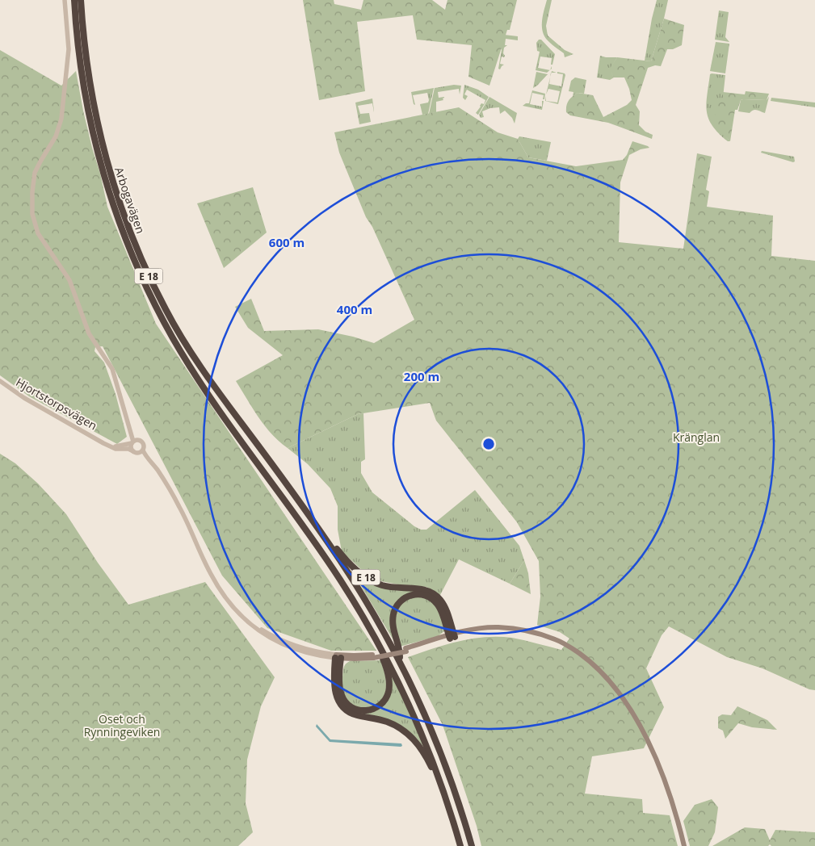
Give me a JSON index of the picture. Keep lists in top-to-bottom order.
{
  "streets": {
    "highway": ["Arbogavägen", "E 18"],
    "street": ["Hjortstorpsvägen"]
  },
  "crossings": [
    ["Arbogavägen", "E 18"]
  ],
  "parks": ["Kränglan", "Oset och Rynningeviken"],
  "rings": ["600 m", "400 m", "200 m"]
}
